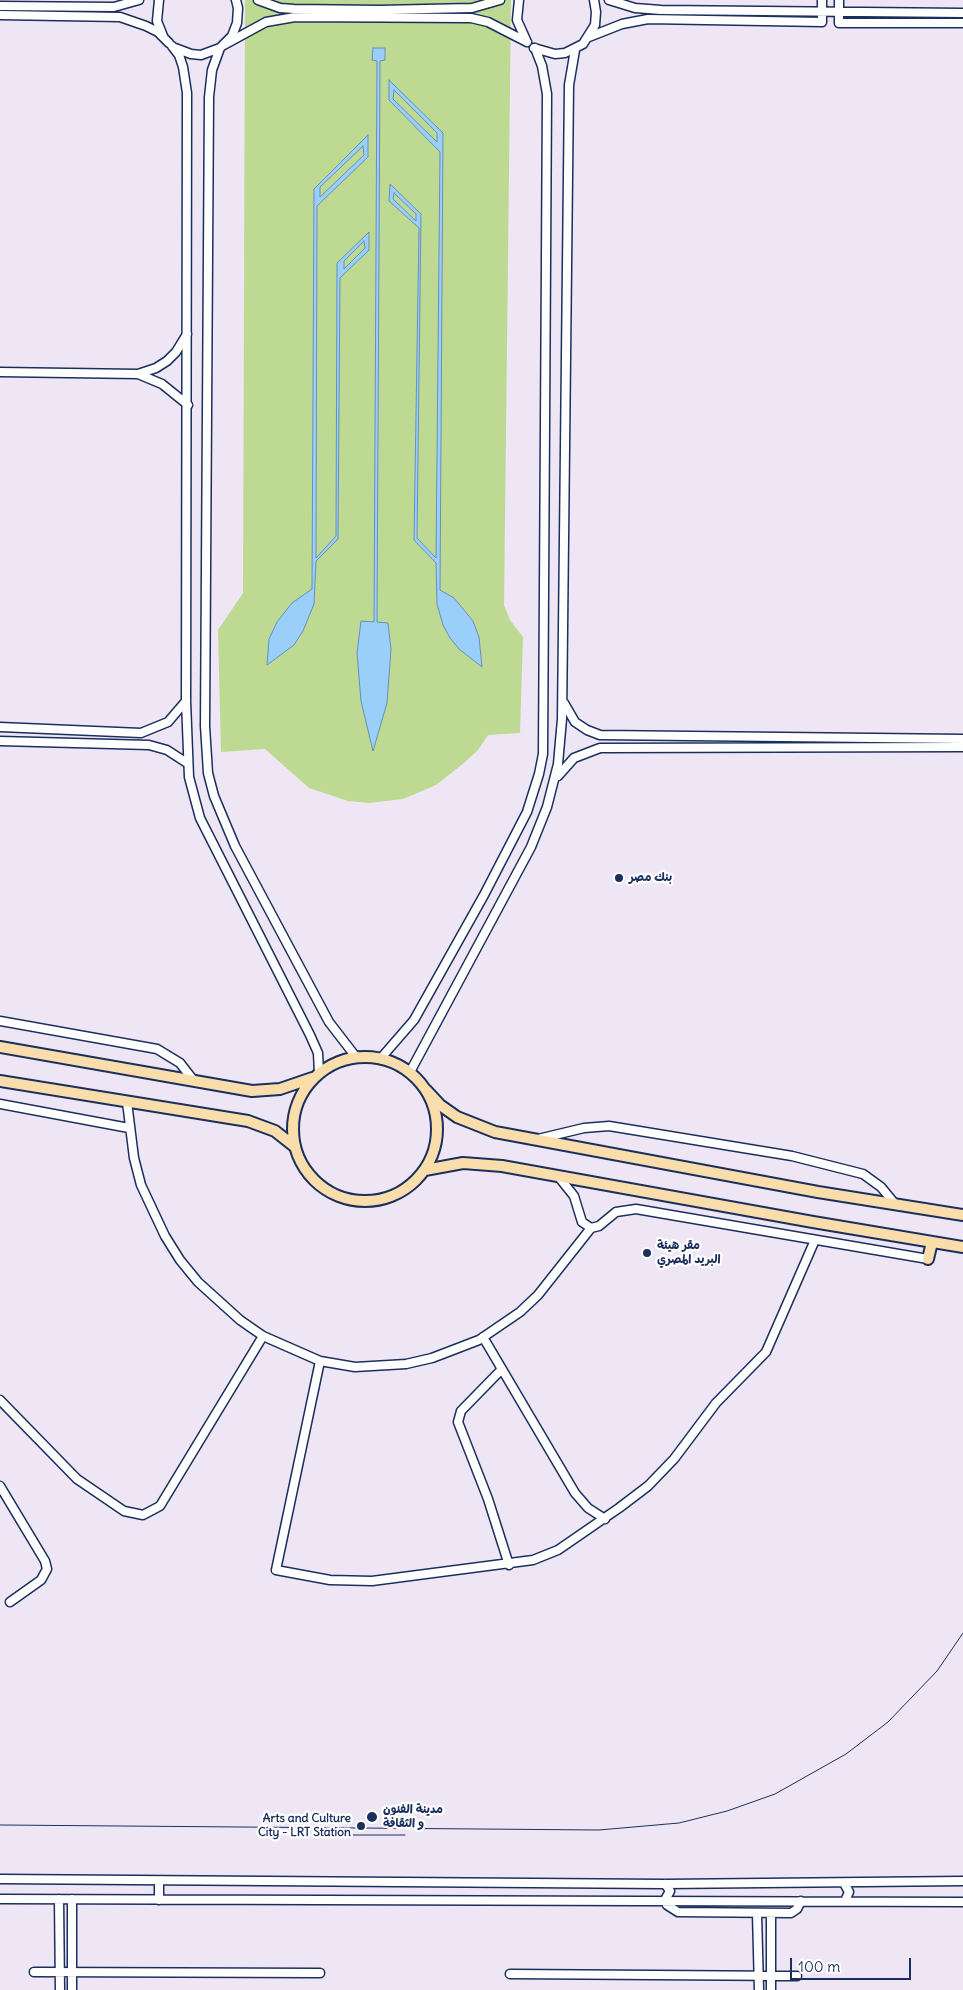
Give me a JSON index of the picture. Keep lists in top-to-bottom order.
{
  "places": [
    "بنك مصر",
    "مقر هيئة البريد المصري",
    "مدينة الفنون و الثقافة",
    "Arts and Culture City - LRT Station"
  ],
  "scale_bar": "100 m"
}
